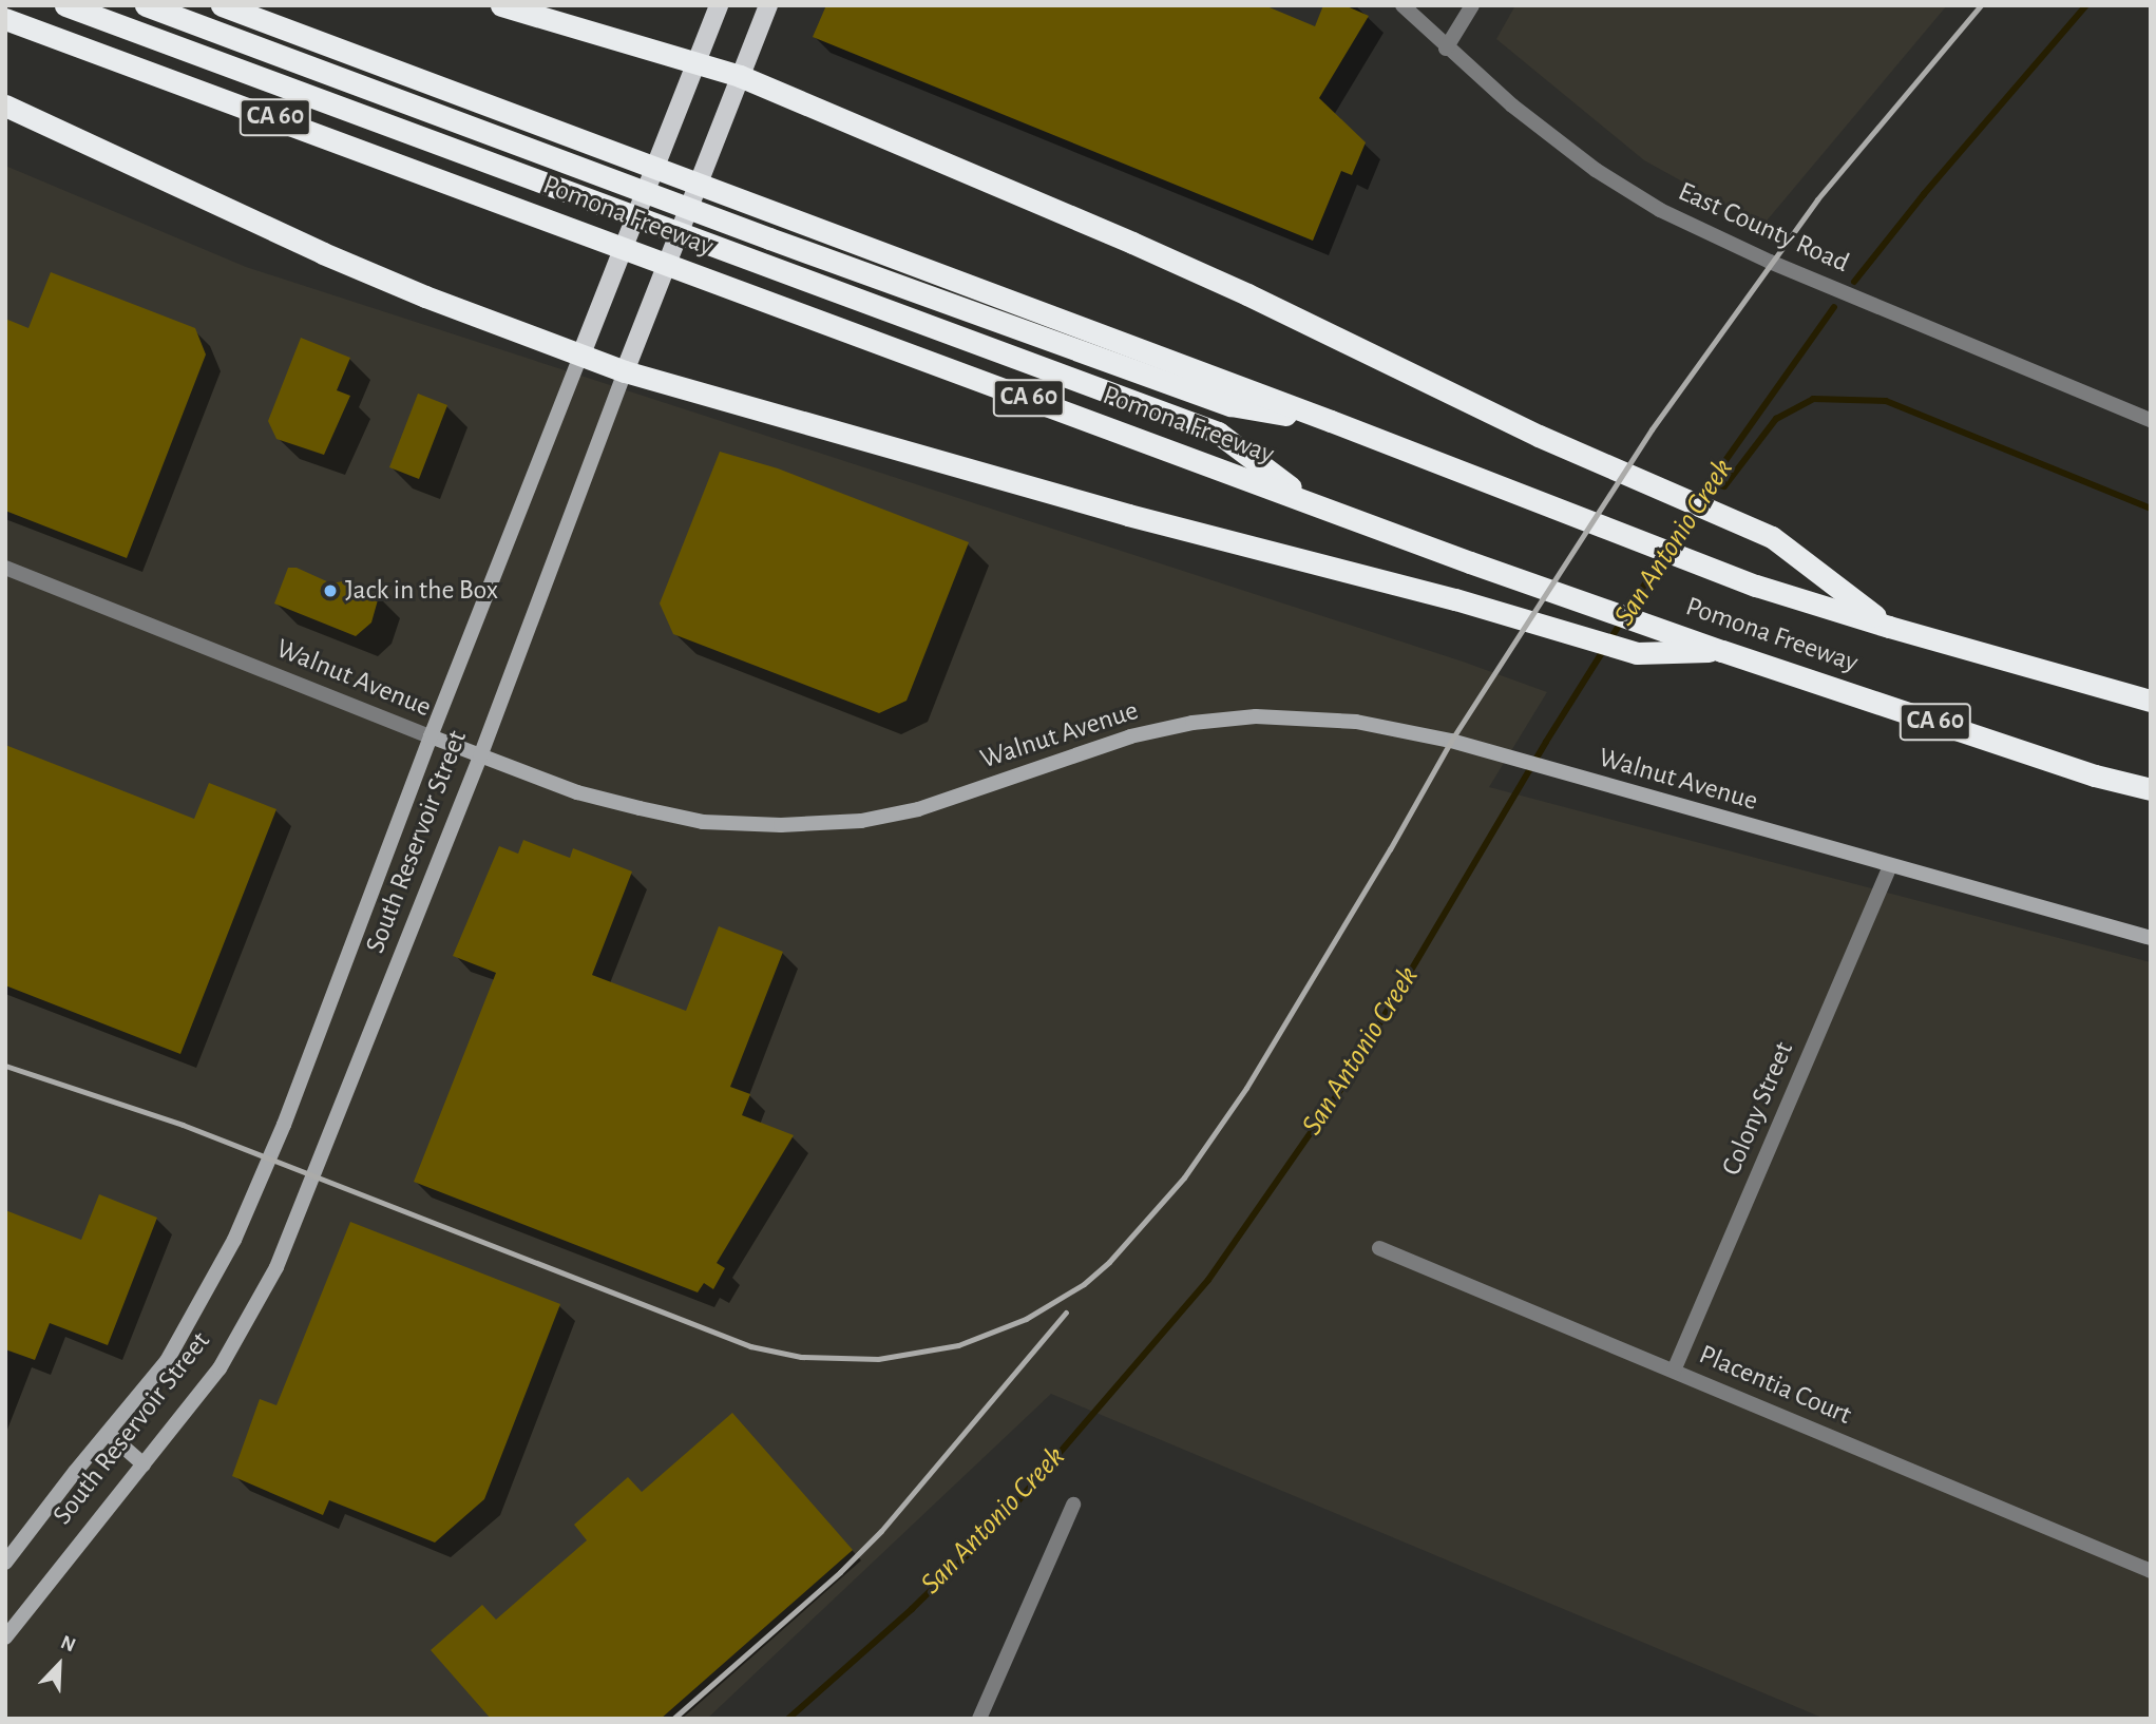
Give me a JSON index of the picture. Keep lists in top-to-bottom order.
{
  "streets": {
    "highway": ["CA 60", "Pomona Freeway"],
    "main road": ["Walnut Avenue", "South Reservoir Street"],
    "street": ["East County Road", "Colony Street", "Placentia Court"]
  },
  "crossings": [
    ["Walnut Avenue", "South Reservoir Street"],
    ["Walnut Avenue", "Colony Street"],
    ["Colony Street", "Placentia Court"]
  ],
  "water": ["San Antonio Creek"],
  "places": ["Jack in the Box"],
  "north": "top right"
}
